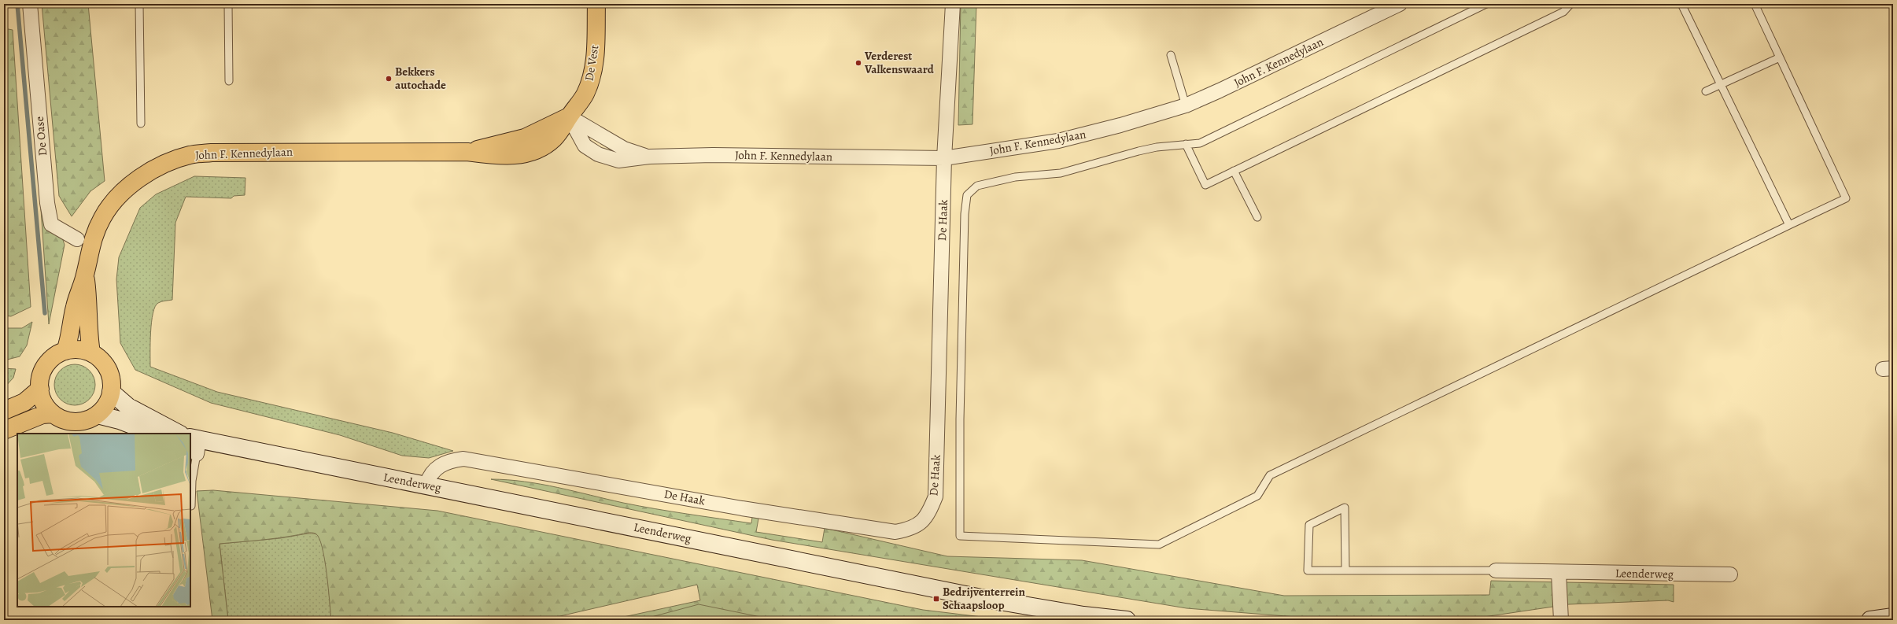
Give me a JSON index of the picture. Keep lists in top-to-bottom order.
{
  "streets": {
    "main road": ["John F. Kennedylaan", "De Vest"],
    "street": ["De Oase", "De Haak", "Leenderweg"]
  },
  "crossings": [
    ["John F. Kennedylaan", "De Vest"],
    ["John F. Kennedylaan", "De Oase"],
    ["John F. Kennedylaan", "De Haak"],
    ["De Haak", "Leenderweg"]
  ],
  "places": {
    "other": ["Verderest Valkenswaard", "Bekkers autochade"],
    "transit": ["Bedrijventerrein Schaapsloop"]
  }
}
